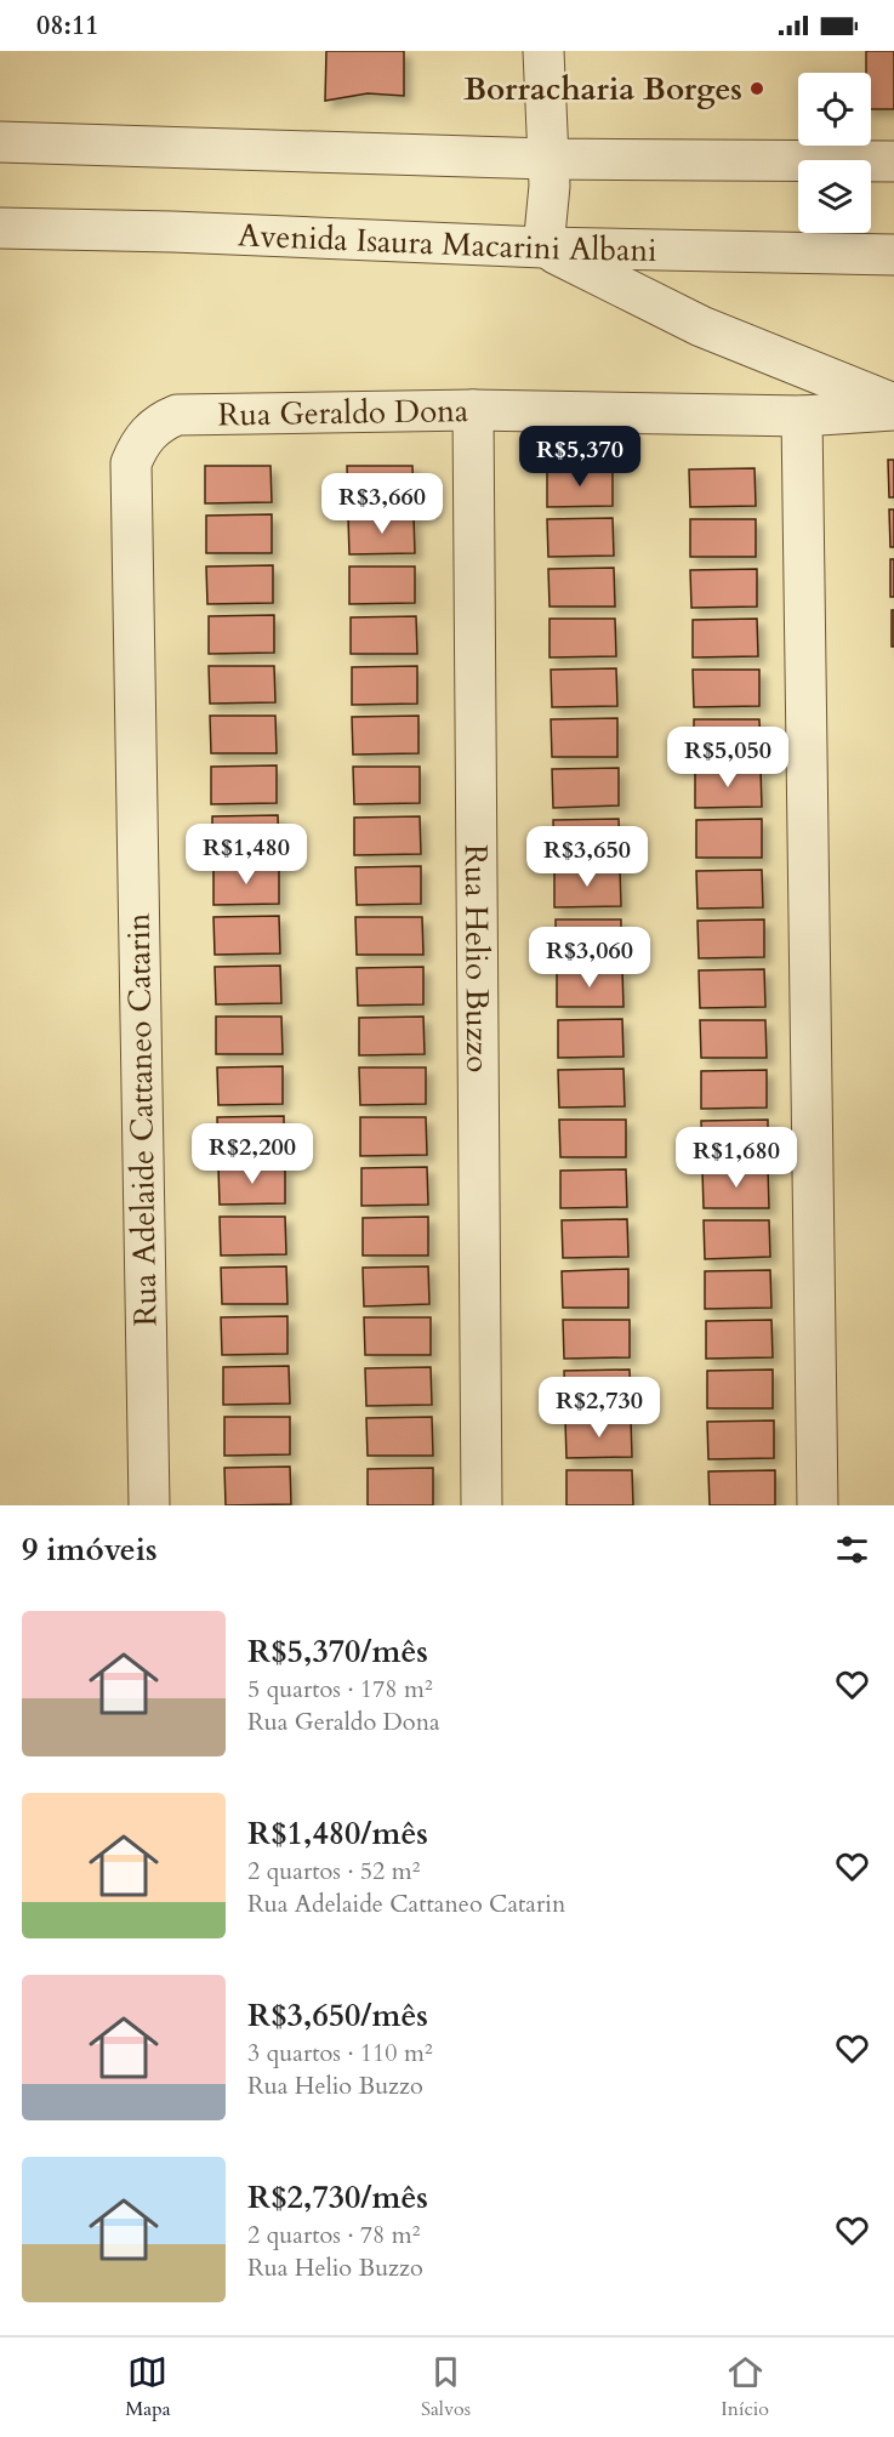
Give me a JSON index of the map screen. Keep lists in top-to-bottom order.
{
  "streets": {
    "street": [
      "Avenida Isaura Macarini Albani",
      "Rua Geraldo Dona",
      "Rua Helio Buzzo",
      "Rua Adelaide Cattaneo Catarin"
    ]
  },
  "crossings": [
    ["Rua Geraldo Dona", "Rua Helio Buzzo"],
    ["Rua Geraldo Dona", "Rua Adelaide Cattaneo Catarin"]
  ],
  "places": ["Borracharia Borges"],
  "page": {
    "status": "08:11",
    "price": [
      "R$5,370",
      "R$3,660",
      "R$5,050",
      "R$1,480",
      "R$3,650",
      "R$3,060",
      "R$2,200",
      "R$1,680",
      "R$2,730"
    ],
    "heading": "9 imóveis",
    "list": [
      {
        "name": "R$5,370/mês",
        "note": "5 quartos · 178 m² · Rua Geraldo Dona"
      },
      {
        "name": "R$1,480/mês",
        "note": "2 quartos · 52 m² · Rua Adelaide Cattaneo Catarin"
      },
      {
        "name": "R$3,650/mês",
        "note": "3 quartos · 110 m² · Rua Helio Buzzo"
      },
      {
        "name": "R$2,730/mês",
        "note": "2 quartos · 78 m² · Rua Helio Buzzo"
      }
    ],
    "tabs": ["Mapa", "Salvos", "Início"]
  }
}
